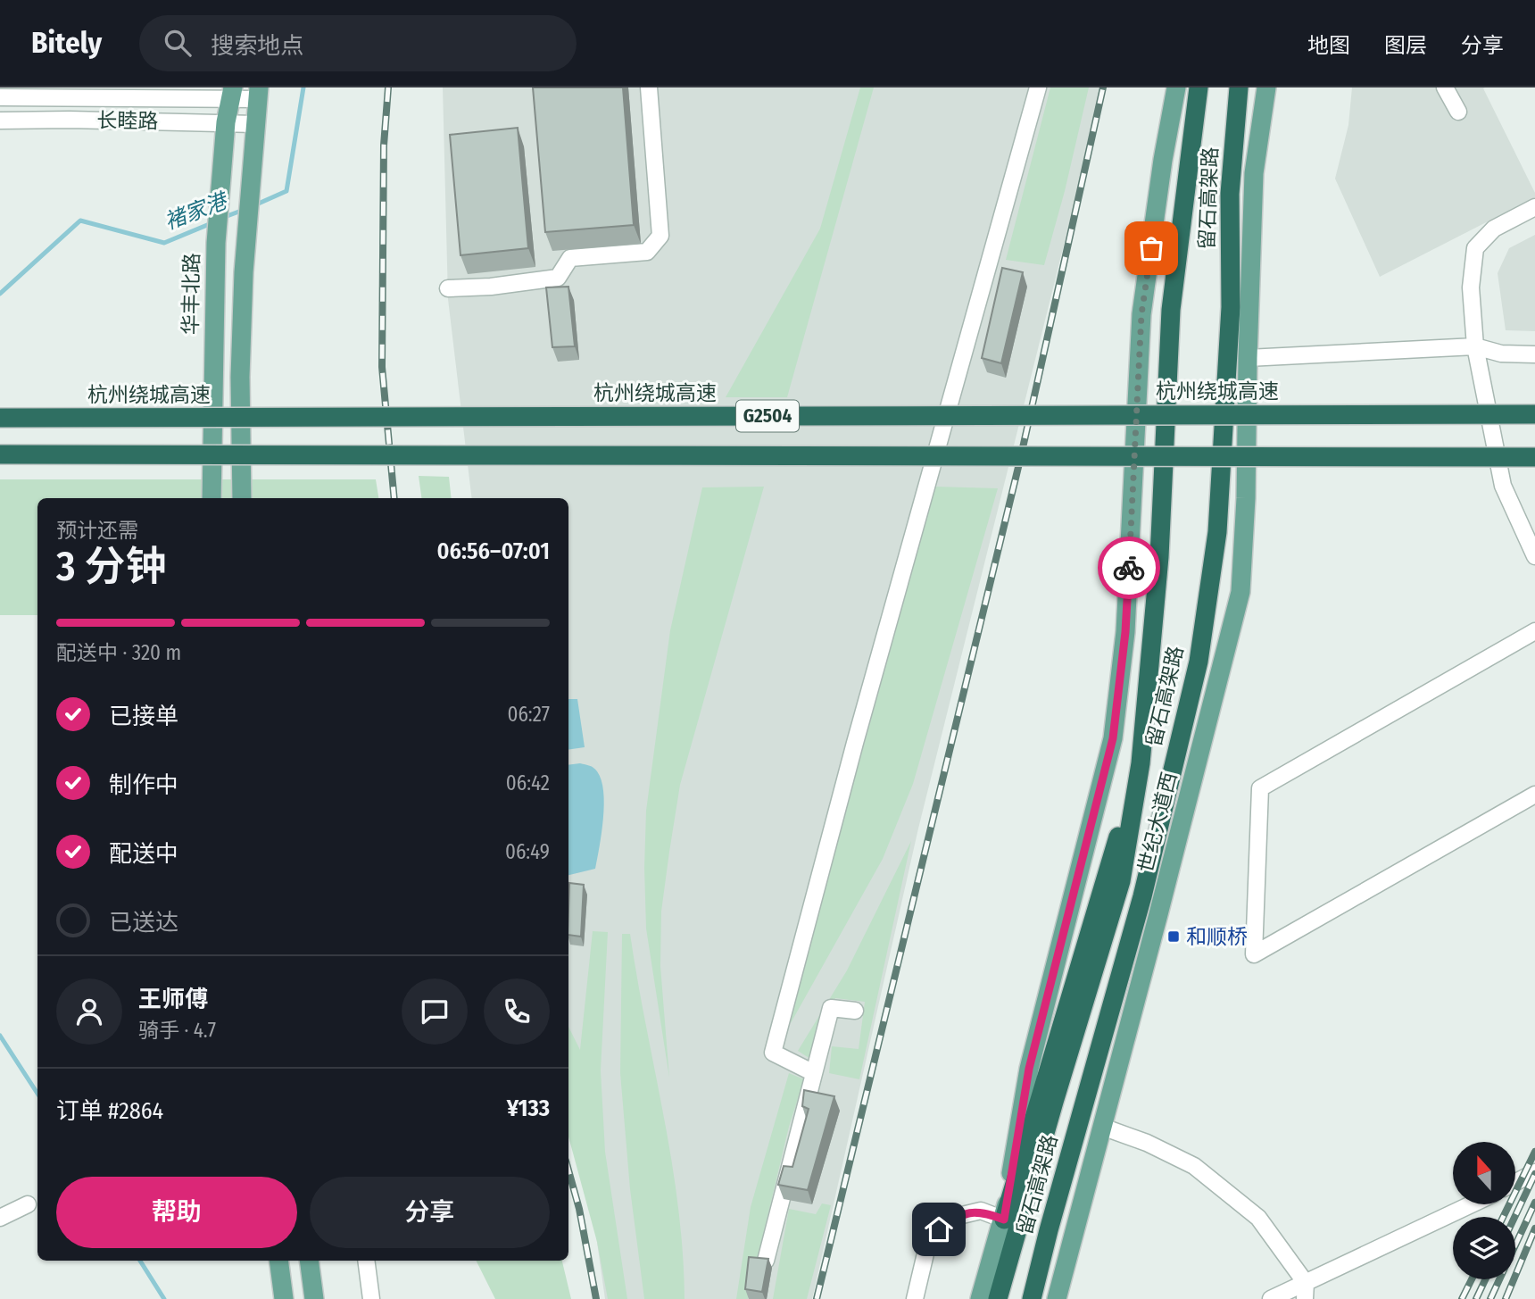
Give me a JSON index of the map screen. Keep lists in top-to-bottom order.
{
  "streets": {
    "highway": ["留石高架路", "杭州绕城高速", "G2504"],
    "main road": ["华丰北路", "世纪大道西"],
    "street": ["长睦路"]
  },
  "crossings": [
    ["长睦路", "华丰北路"]
  ],
  "water": ["褚家港"],
  "places": {
    "transit": ["和顺桥"]
  },
  "north": "top",
  "page": {
    "header": "Bitely",
    "search": "搜索地点",
    "nav": ["地图", "图层", "分享"],
    "heading": ["3 分钟", "预计还需", "06:56–07:01"],
    "panel": [
      "王师傅",
      "骑手 · 4.7",
      "订单 #2864",
      "¥133"
    ],
    "bar": "配送中 · 320 m",
    "list": [
      ["已接单", "06:27"],
      ["制作中", "06:42"],
      ["配送中", "06:49"],
      "已送达"
    ],
    "buttons": ["帮助", "分享"]
  }
}
